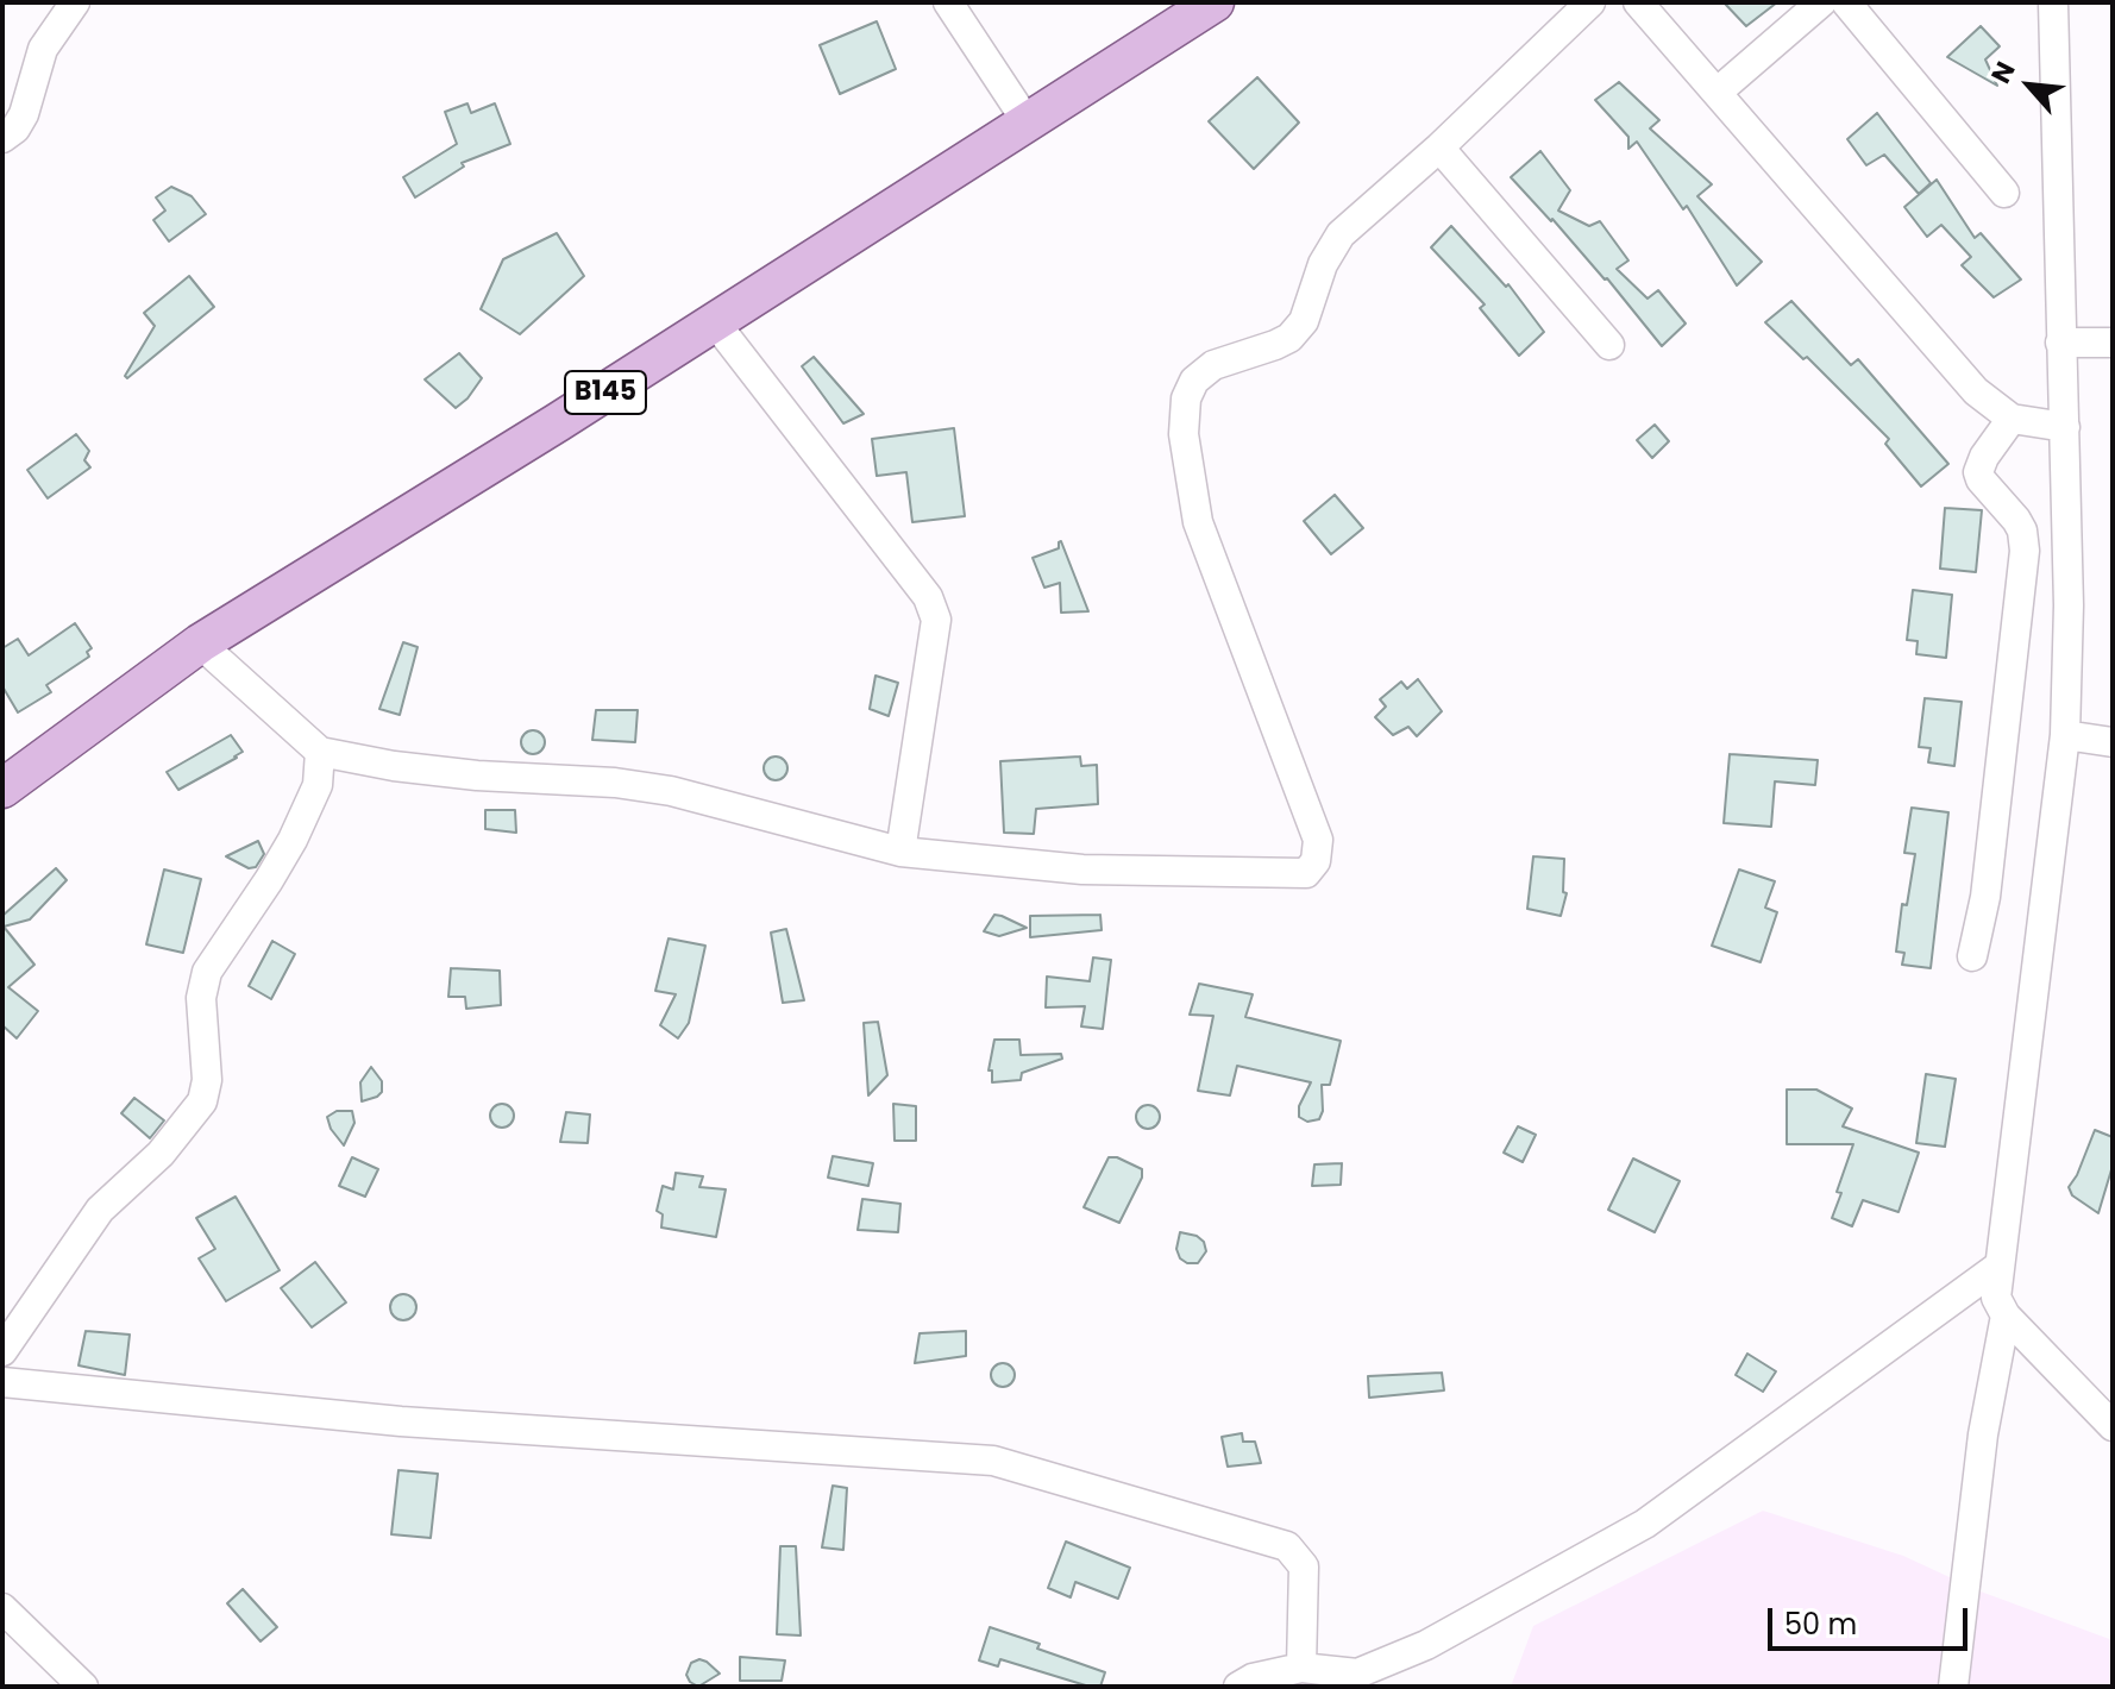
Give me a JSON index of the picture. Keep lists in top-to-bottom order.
{
  "streets": {
    "main road": ["B145"]
  },
  "scale_bar": "50 m",
  "north": "top left"
}
